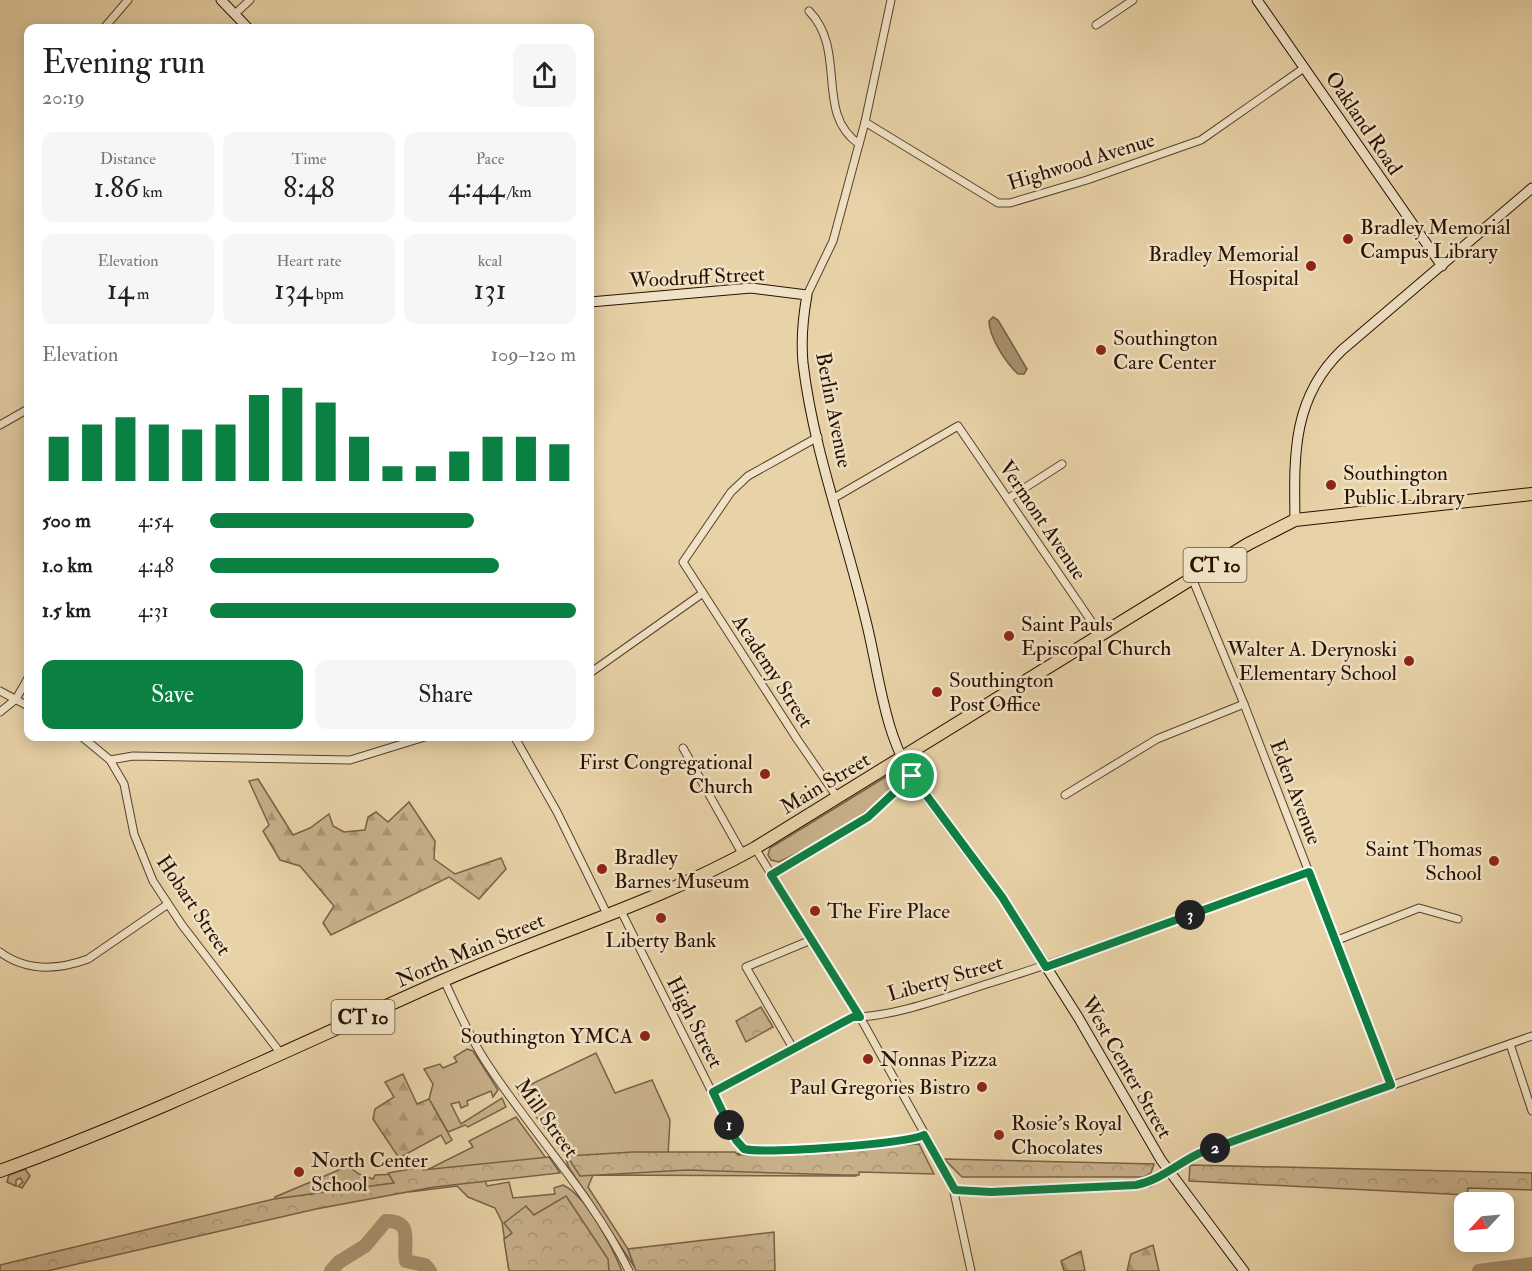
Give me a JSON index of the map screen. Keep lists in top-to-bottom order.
{
  "streets": {
    "highway": ["CT 10", "Main Street", "North Main Street"],
    "street": [
      "Oakland Road",
      "Highwood Avenue",
      "Woodruff Street",
      "Berlin Avenue",
      "Vermont Avenue",
      "Academy Street",
      "Eden Avenue",
      "Hobart Street",
      "Liberty Street",
      "High Street",
      "West Center Street",
      "Mill Street"
    ]
  },
  "crossings": [
    ["Oakland Road", "Highwood Avenue"],
    ["Highwood Avenue", "Berlin Avenue"],
    ["Woodruff Street", "Berlin Avenue"],
    ["Berlin Avenue", "Vermont Avenue"],
    ["Berlin Avenue", "Academy Street"],
    ["Berlin Avenue", "Main Street"],
    ["Berlin Avenue", "West Center Street"],
    ["Vermont Avenue", "Main Street"],
    ["Academy Street", "Main Street"],
    ["Main Street", "Eden Avenue"],
    ["Main Street", "North Main Street"],
    ["Eden Avenue", "Liberty Street"],
    ["Hobart Street", "North Main Street"],
    ["North Main Street", "High Street"],
    ["North Main Street", "Mill Street"],
    ["Liberty Street", "High Street"],
    ["Liberty Street", "West Center Street"]
  ],
  "places": [
    "Bradley Memorial Campus Library",
    "Bradley Memorial Hospital",
    "Southington Care Center",
    "Southington Public Library",
    "Saint Pauls Episcopal Church",
    "Walter A. Derynoski Elementary School",
    "Southington Post Office",
    "First Congregational Church",
    "Saint Thomas School",
    "Bradley Barnes Museum",
    "The Fire Place",
    "Liberty Bank",
    "Southington YMCA",
    "Nonnas Pizza",
    "Paul Gregories Bistro",
    "Rosie’s Royal Chocolates",
    "North Center School"
  ],
  "north": "bottom left",
  "page": {
    "heading": ["Evening run", "20:19"],
    "stats": [
      ["Distance", "1.86 km"],
      ["Time", "8:48"],
      ["Pace", "4:44 /km"],
      ["Elevation", "14 m"],
      ["Heart rate", "134 bpm"],
      ["kcal", "131"]
    ],
    "chart": ["Elevation", "109–120 m"],
    "list": [
      {
        "name": "500 m",
        "note": "4:54"
      },
      {
        "name": "1.0 km",
        "note": "4:48"
      },
      {
        "name": "1.5 km",
        "note": "4:31"
      }
    ],
    "buttons": ["Save", "Share"],
    "pins": ["3", "1", "2"]
  }
}
